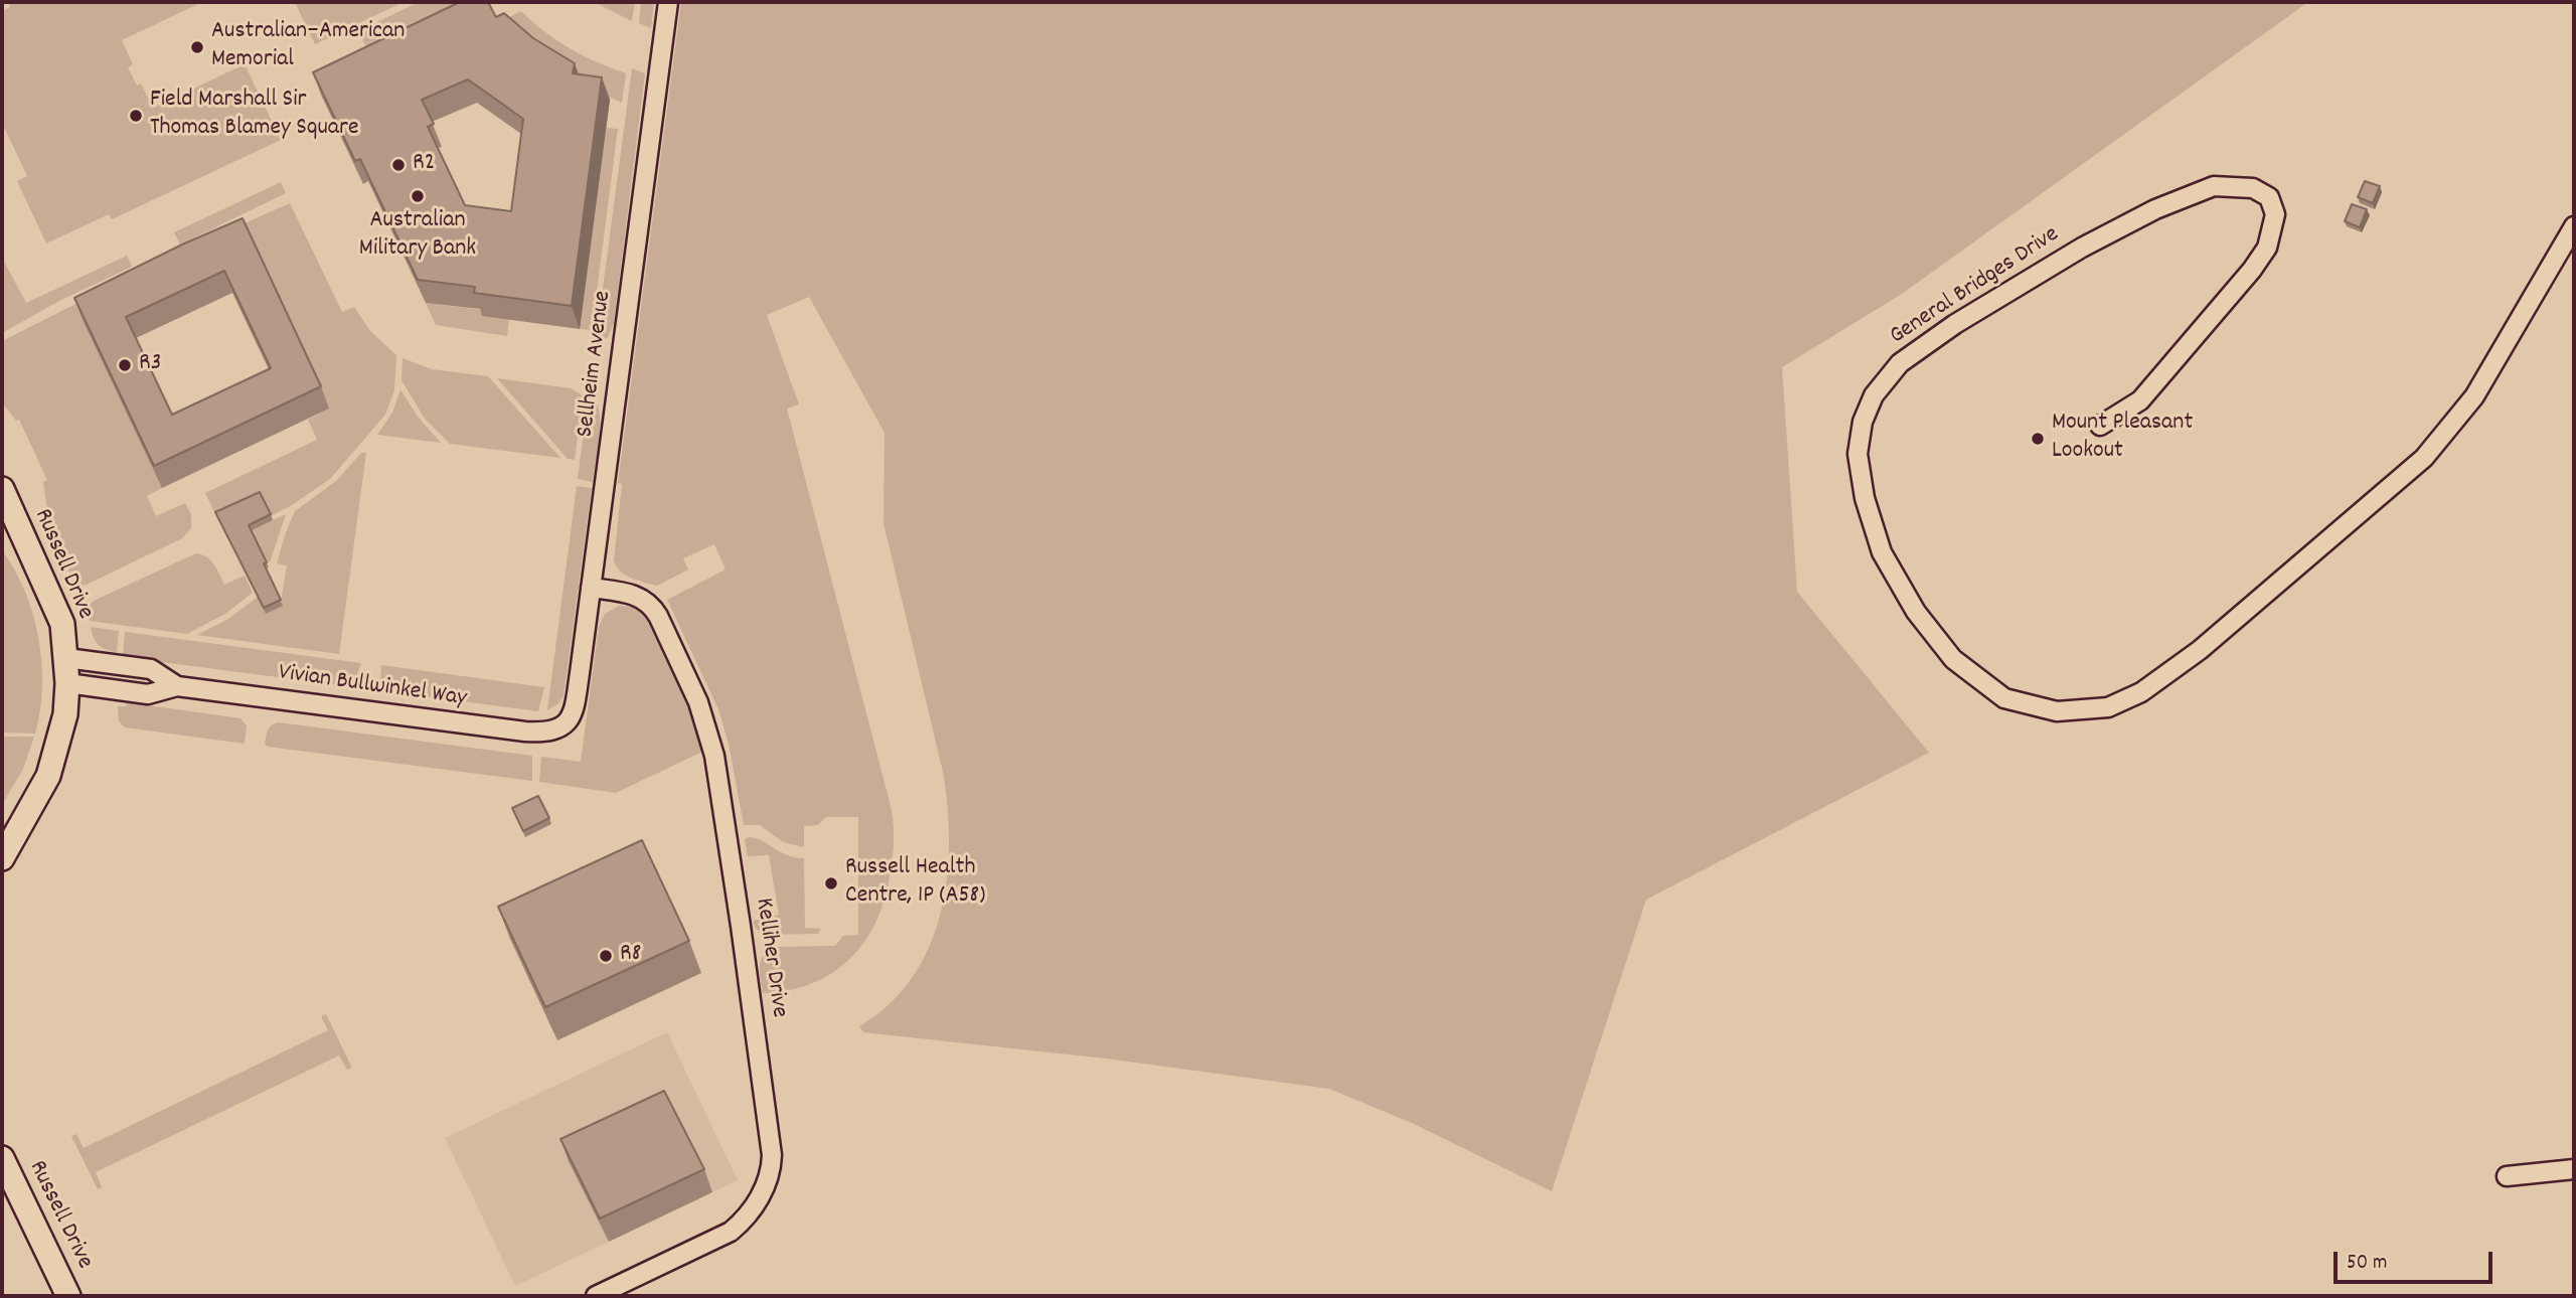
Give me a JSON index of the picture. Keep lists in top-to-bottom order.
{
  "streets": {
    "street": [
      "General Bridges Drive",
      "Sellheim Avenue",
      "Russell Drive",
      "Vivian Bullwinkel Way",
      "Kelliher Drive"
    ]
  },
  "crossings": [
    ["Sellheim Avenue", "Vivian Bullwinkel Way"],
    ["Sellheim Avenue", "Kelliher Drive"],
    ["Russell Drive", "Vivian Bullwinkel Way"]
  ],
  "places": [
    "Australian–American Memorial",
    "Field Marshall Sir Thomas Blamey Square",
    "R2",
    "Australian Military Bank",
    "R3",
    "Mount Pleasant Lookout",
    "Russell Health Centre, 1P (A58)",
    "R8"
  ],
  "scale_bar": "50 m"
}
